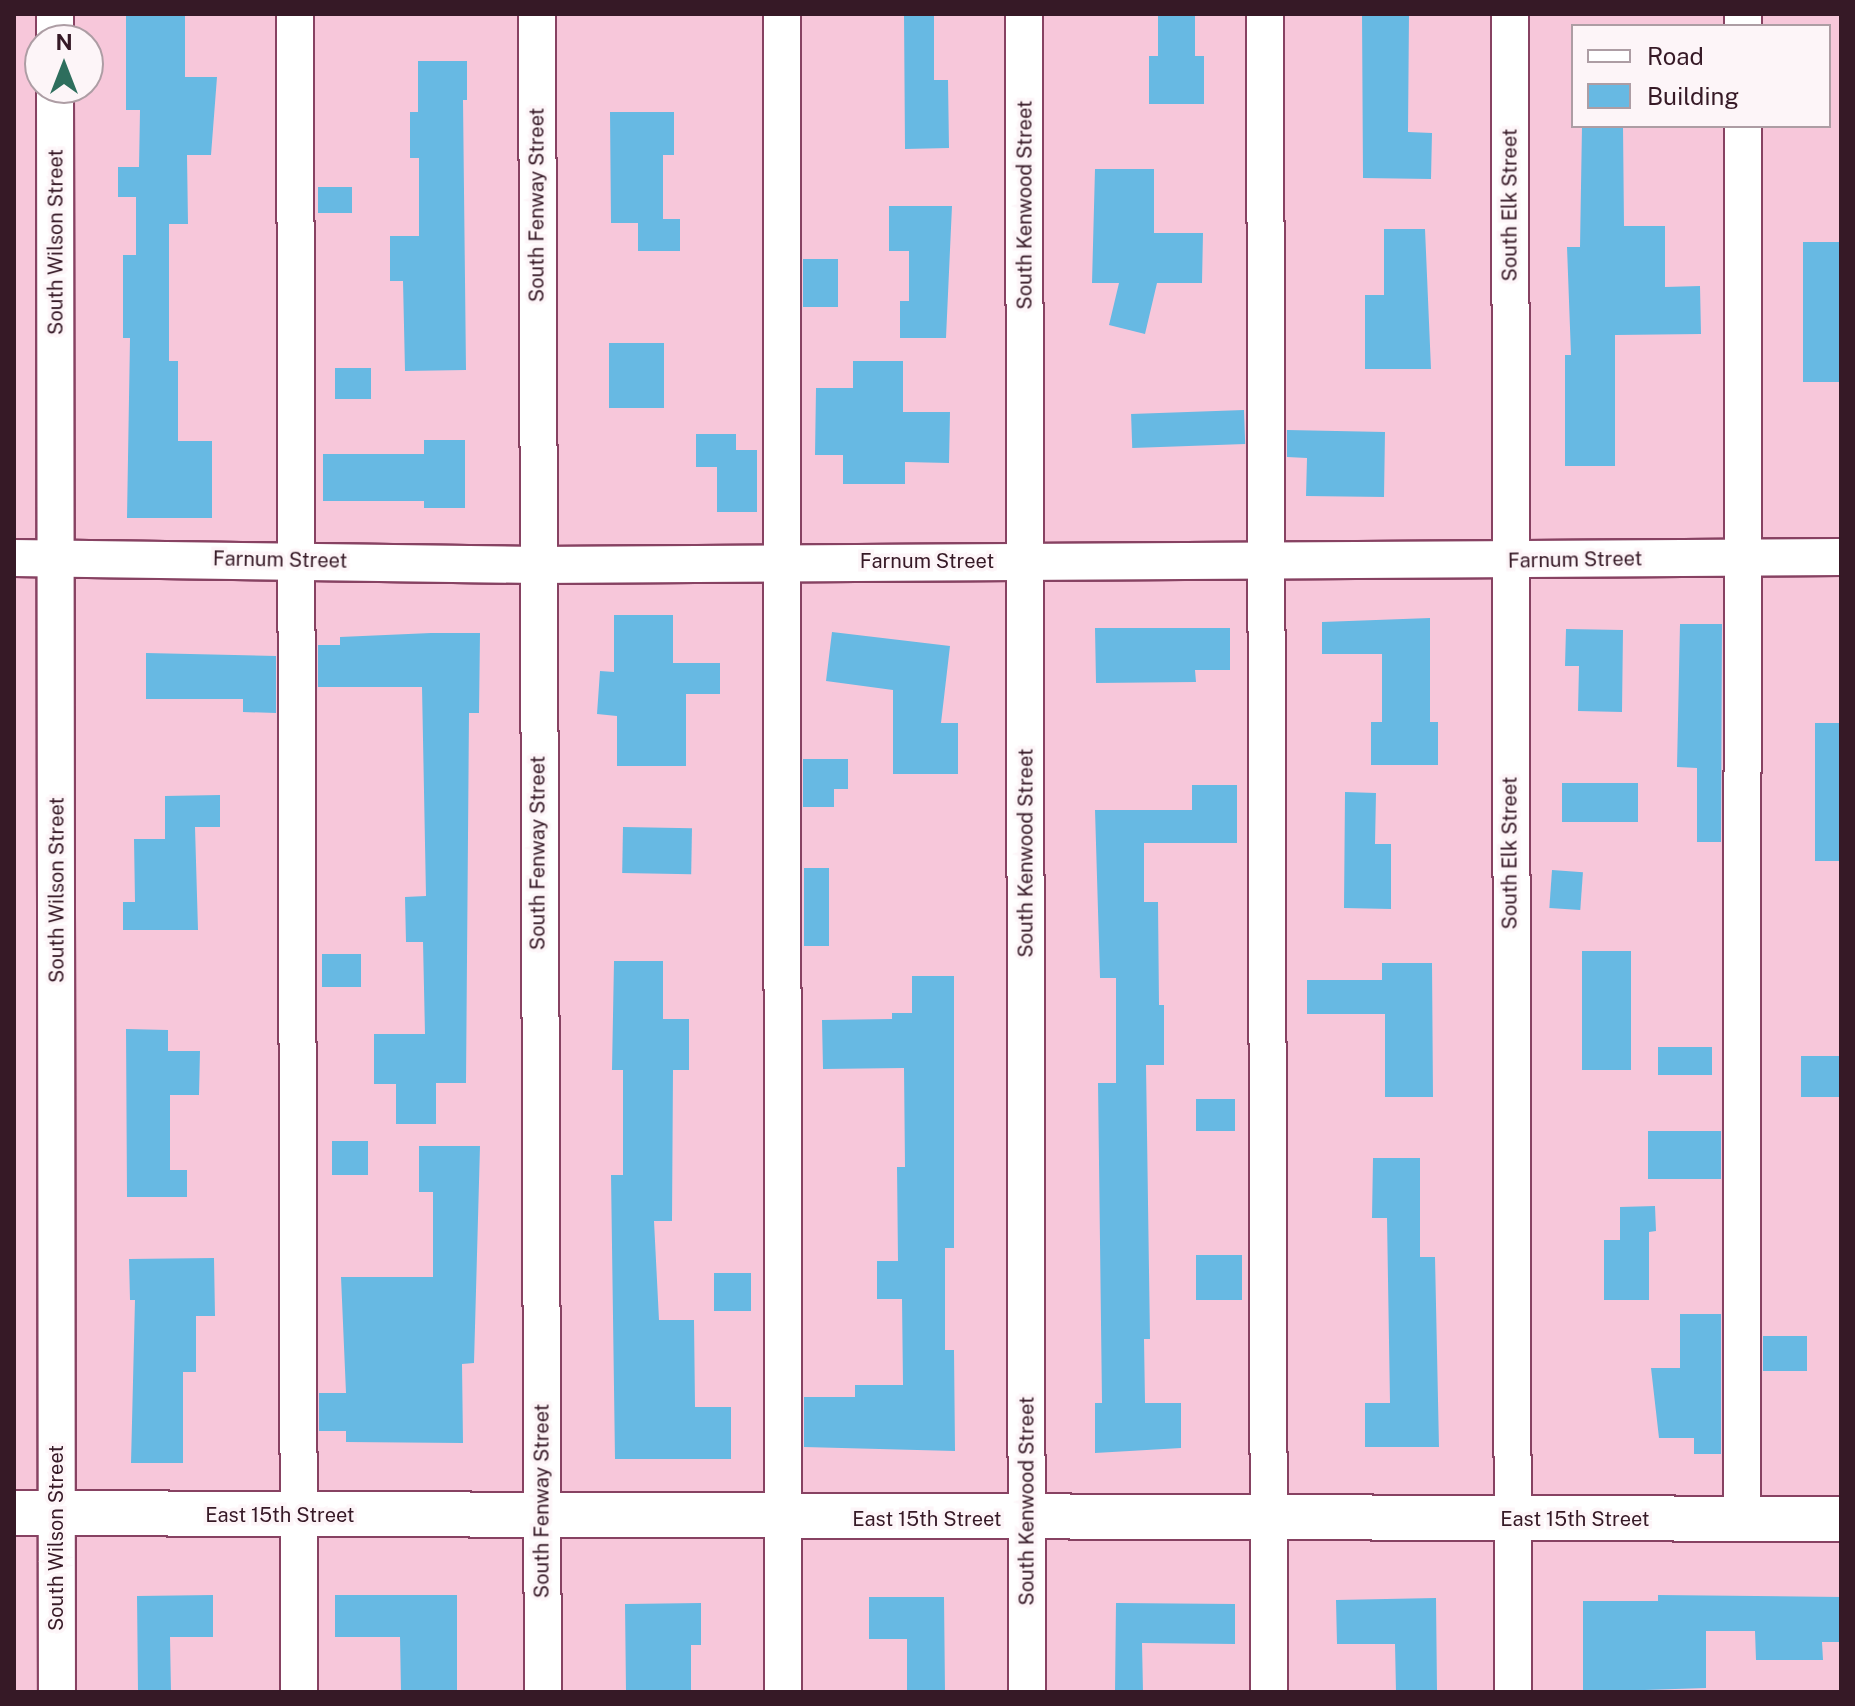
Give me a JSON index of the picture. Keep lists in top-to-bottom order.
{
  "streets": {
    "main road": ["East 15th Street"],
    "street": [
      "South Fenway Street",
      "South Kenwood Street",
      "South Elk Street",
      "South Wilson Street",
      "Farnum Street"
    ]
  },
  "crossings": [
    ["South Fenway Street", "Farnum Street"],
    ["South Fenway Street", "East 15th Street"],
    ["South Kenwood Street", "Farnum Street"],
    ["South Kenwood Street", "East 15th Street"],
    ["South Elk Street", "Farnum Street"],
    ["South Elk Street", "East 15th Street"],
    ["South Wilson Street", "Farnum Street"],
    ["South Wilson Street", "East 15th Street"]
  ],
  "legend": ["Road", "Building"],
  "north": "top"
}
